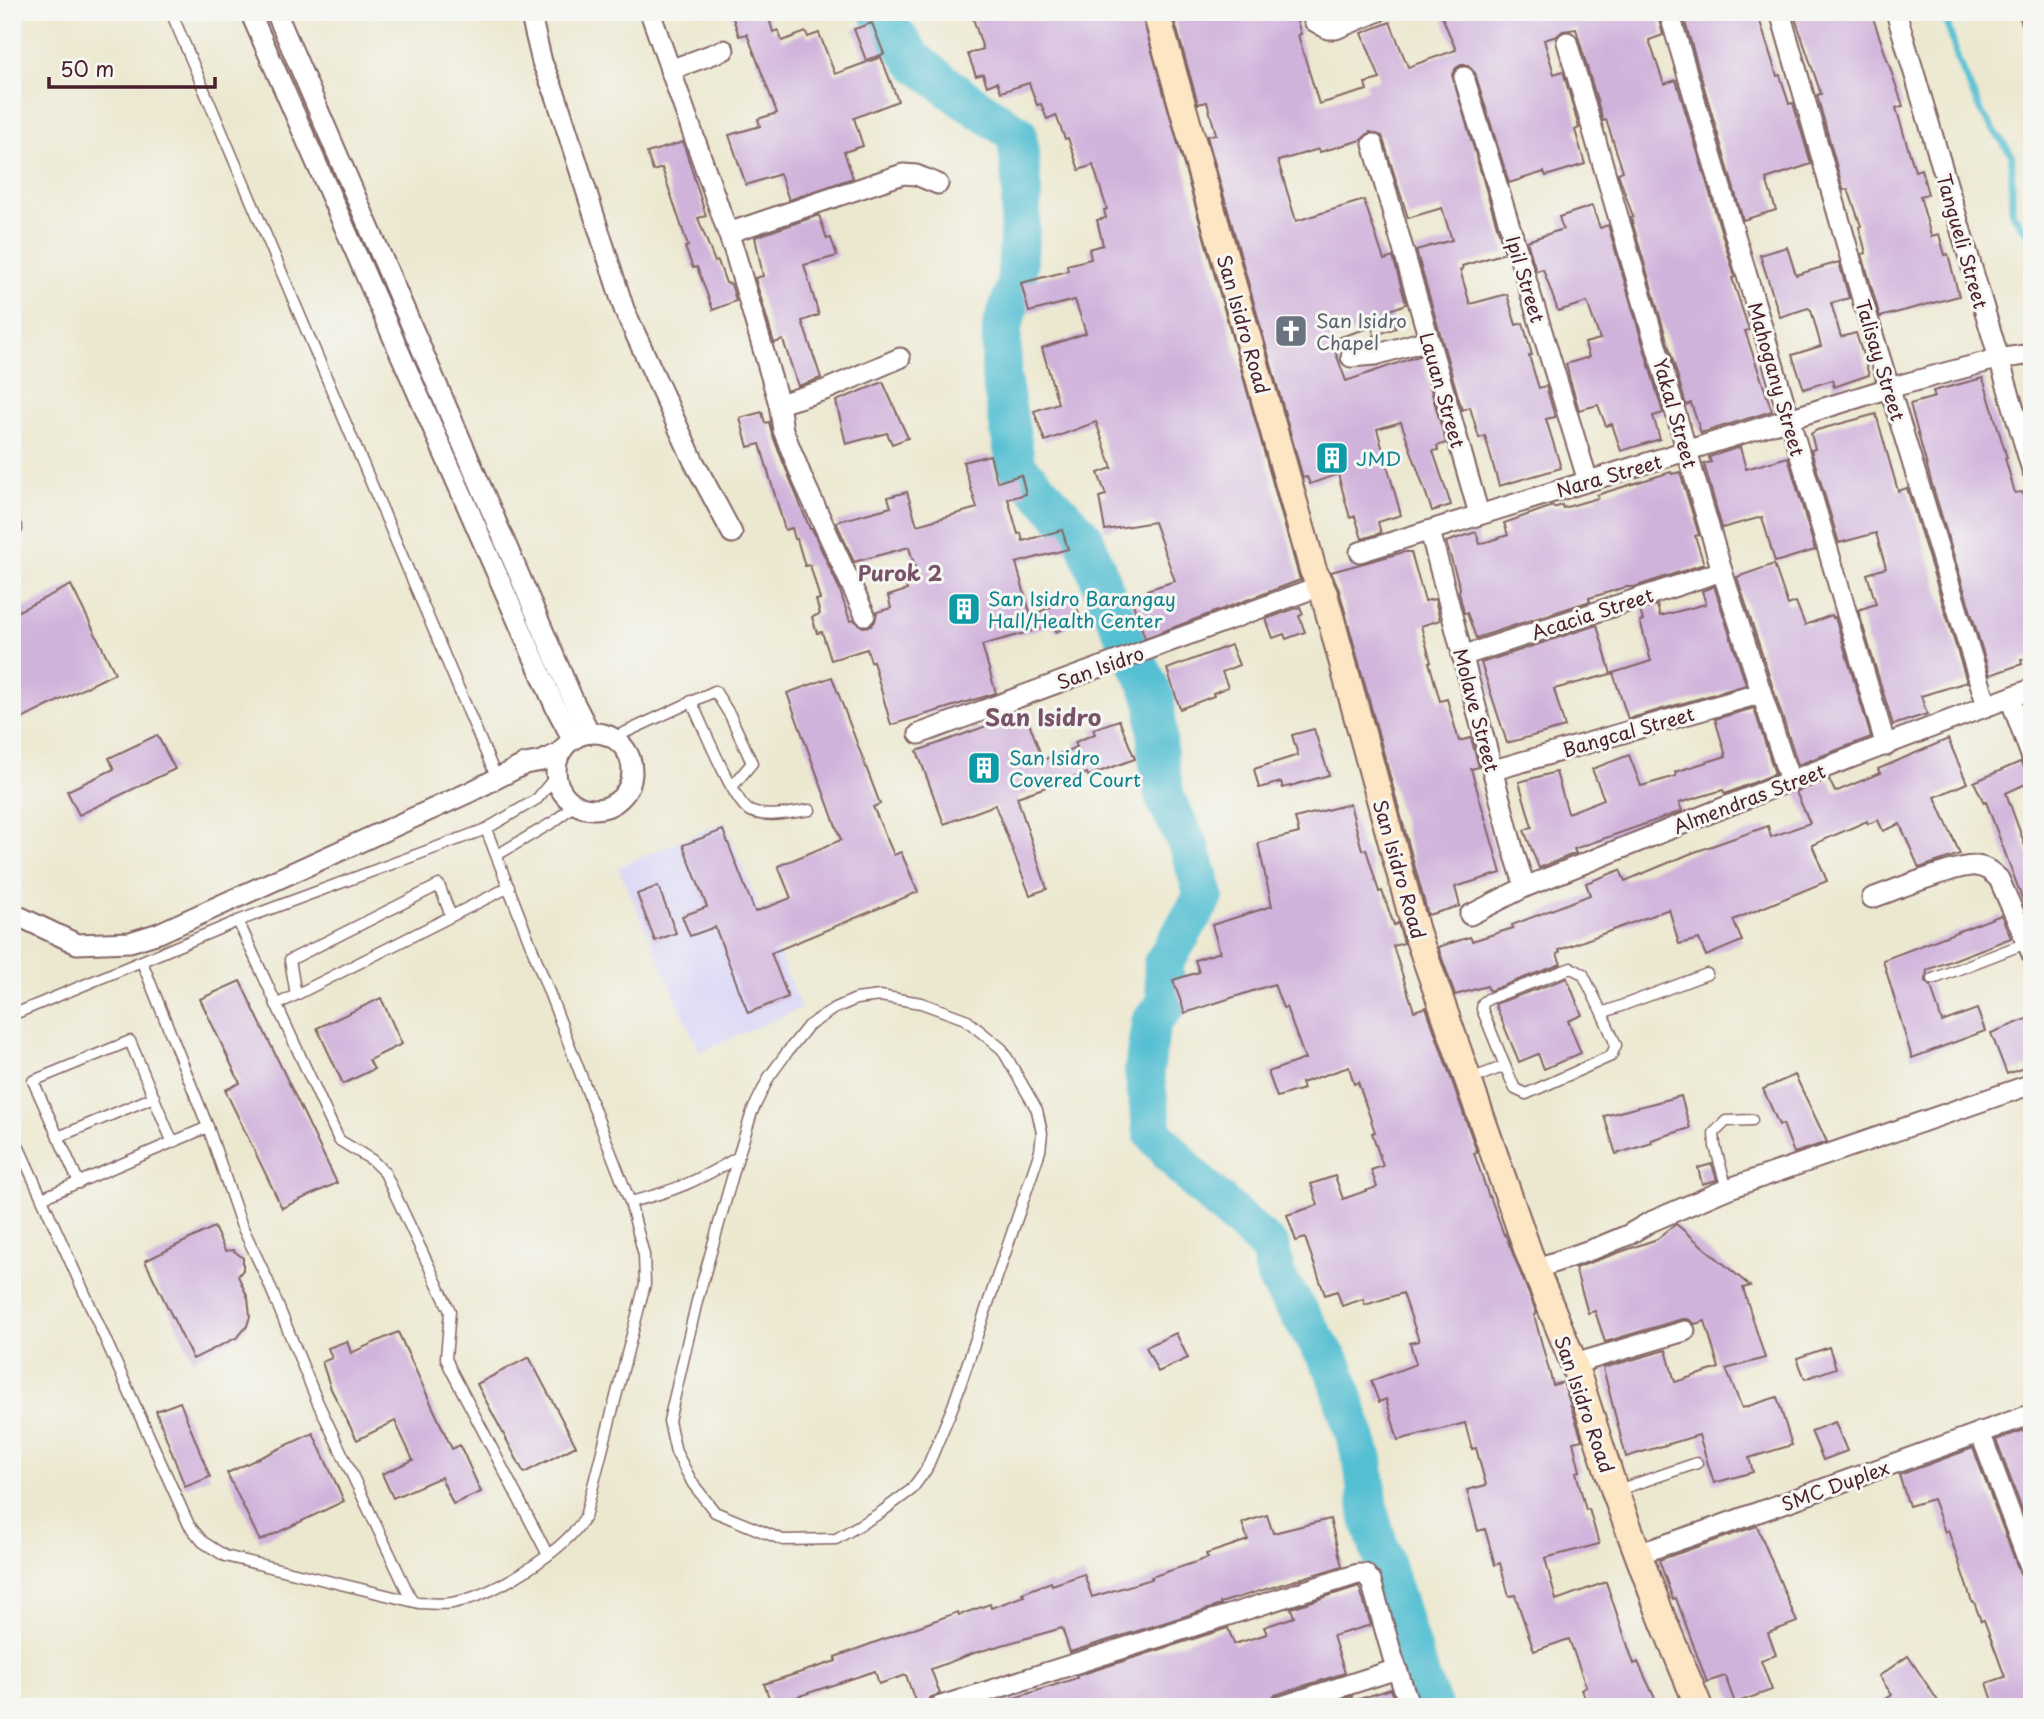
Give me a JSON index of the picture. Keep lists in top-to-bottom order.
{
  "streets": {
    "main road": ["San Isidro Road"],
    "street": [
      "Tangueli Street",
      "Ipil Street",
      "Talisay Street",
      "Mahogany Street",
      "Lauan Street",
      "Yakal Street",
      "Nara Street",
      "Acacia Street",
      "San Isidro",
      "Molave Street",
      "Bangcal Street",
      "Almendras Street",
      "SMC Duplex"
    ]
  },
  "crossings": [
    ["Tangueli Street", "Nara Street"],
    ["Ipil Street", "Nara Street"],
    ["San Isidro Road", "San Isidro"],
    ["San Isidro Road", "SMC Duplex"],
    ["Talisay Street", "Nara Street"],
    ["Talisay Street", "Almendras Street"],
    ["Mahogany Street", "Nara Street"],
    ["Mahogany Street", "Almendras Street"],
    ["Lauan Street", "Nara Street"],
    ["Yakal Street", "Nara Street"],
    ["Yakal Street", "Acacia Street"],
    ["Yakal Street", "Bangcal Street"],
    ["Yakal Street", "Almendras Street"],
    ["Nara Street", "Molave Street"],
    ["Acacia Street", "Molave Street"],
    ["Molave Street", "Bangcal Street"],
    ["Molave Street", "Almendras Street"]
  ],
  "districts": ["Purok 2", "San Isidro"],
  "places": {
    "church": ["San Isidro Chapel"],
    "building": ["JMD", "San Isidro Barangay Hall/Health Center", "San Isidro Covered Court"]
  },
  "scale_bar": "50 m"
}
